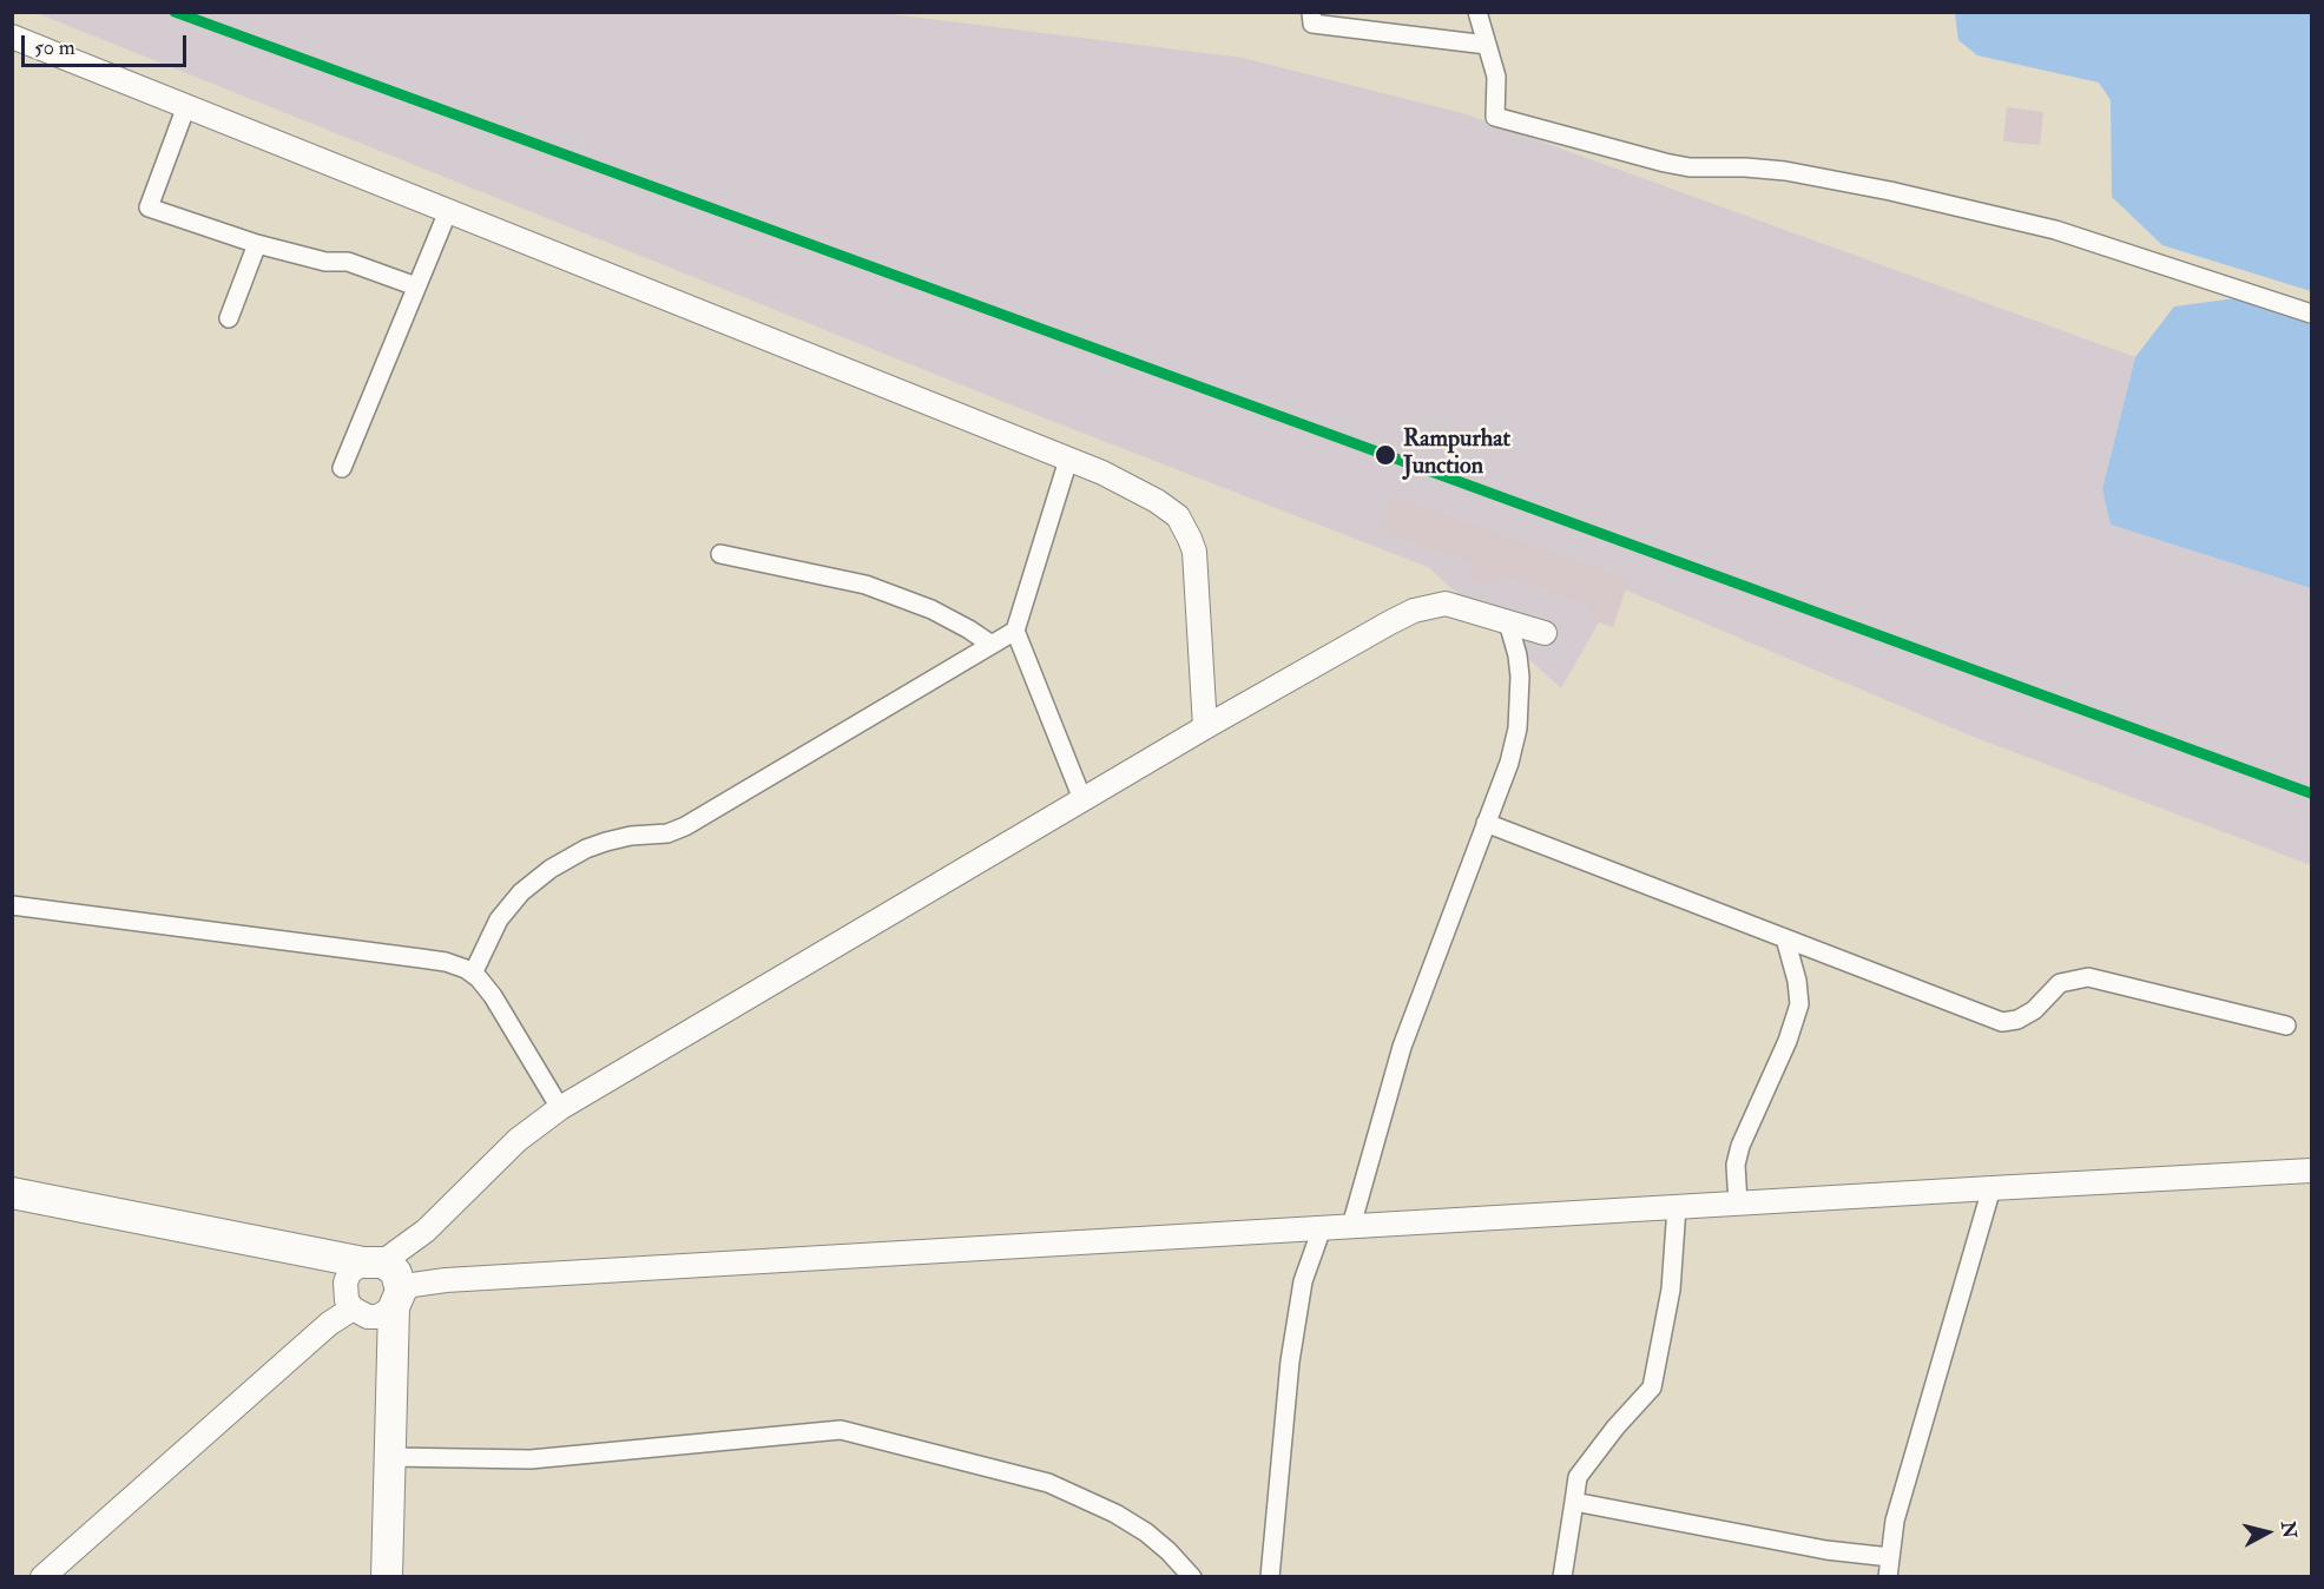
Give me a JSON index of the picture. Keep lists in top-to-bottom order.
{
  "places": ["Rampurhat Junction"],
  "scale_bar": "50 m",
  "north": "right"
}
